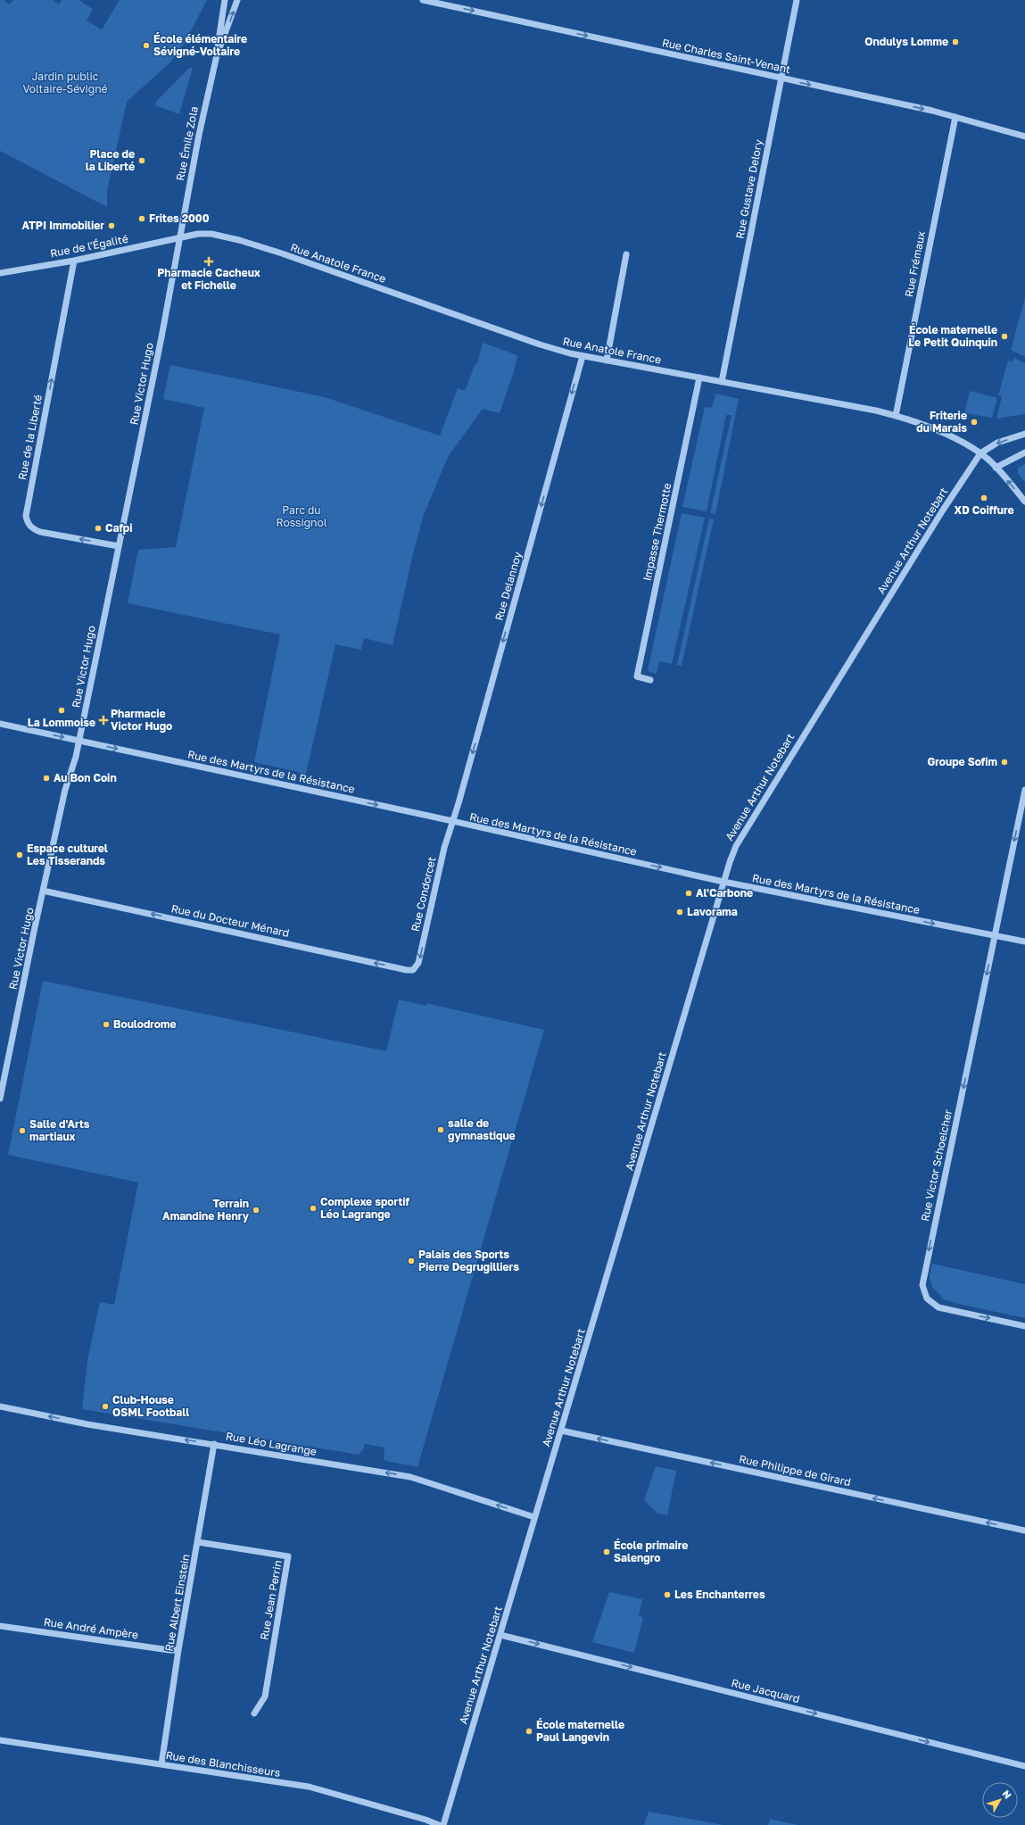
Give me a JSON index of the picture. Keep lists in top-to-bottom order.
{
  "streets": {
    "street": [
      "Rue Charles Saint-Venant",
      "Rue Émile Zola",
      "Rue Gustave Delory",
      "Rue de l'Égalité",
      "Rue Anatole France",
      "Rue Frémaux",
      "Rue Victor Hugo",
      "Rue de la Liberté",
      "Impasse Thermotte",
      "Avenue Arthur Notebart",
      "Rue Delannoy",
      "Rue des Martyrs de la Résistance",
      "Rue Condorcet",
      "Rue du Docteur Ménard",
      "Rue Victor Schoelcher",
      "Rue Léo Lagrange",
      "Rue Philippe de Girard",
      "Rue Jean Perrin",
      "Rue Albert Einstein",
      "Rue André Ampère",
      "Rue Jacquard",
      "Rue des Blanchisseurs"
    ]
  },
  "crossings": [
    ["Rue Charles Saint-Venant", "Rue Gustave Delory"],
    ["Rue Charles Saint-Venant", "Rue Frémaux"],
    ["Rue Émile Zola", "Rue de l'Égalité"],
    ["Rue Émile Zola", "Rue Anatole France"],
    ["Rue Émile Zola", "Rue Victor Hugo"],
    ["Rue Gustave Delory", "Rue Anatole France"],
    ["Rue de l'Égalité", "Rue Anatole France"],
    ["Rue de l'Égalité", "Rue Victor Hugo"],
    ["Rue de l'Égalité", "Rue de la Liberté"],
    ["Rue Anatole France", "Rue Frémaux"],
    ["Rue Anatole France", "Rue Victor Hugo"],
    ["Rue Anatole France", "Impasse Thermotte"],
    ["Rue Anatole France", "Avenue Arthur Notebart"],
    ["Rue Anatole France", "Rue Delannoy"],
    ["Rue Victor Hugo", "Rue de la Liberté"],
    ["Rue Victor Hugo", "Rue des Martyrs de la Résistance"],
    ["Rue Victor Hugo", "Rue du Docteur Ménard"],
    ["Avenue Arthur Notebart", "Rue des Martyrs de la Résistance"],
    ["Avenue Arthur Notebart", "Rue Léo Lagrange"],
    ["Avenue Arthur Notebart", "Rue Philippe de Girard"],
    ["Avenue Arthur Notebart", "Rue Jacquard"],
    ["Rue Delannoy", "Rue des Martyrs de la Résistance"],
    ["Rue Delannoy", "Rue Condorcet"],
    ["Rue des Martyrs de la Résistance", "Rue Condorcet"],
    ["Rue des Martyrs de la Résistance", "Rue Victor Schoelcher"],
    ["Rue Condorcet", "Rue du Docteur Ménard"],
    ["Rue Léo Lagrange", "Rue Albert Einstein"],
    ["Rue Jean Perrin", "Rue Albert Einstein"],
    ["Rue Albert Einstein", "Rue André Ampère"],
    ["Rue Albert Einstein", "Rue des Blanchisseurs"]
  ],
  "one_way": [
    "Rue Charles Saint-Venant",
    "Rue Delannoy",
    "Rue des Martyrs de la Résistance",
    "Rue Condorcet",
    "Rue du Docteur Ménard",
    "Rue Victor Schoelcher",
    "Rue Léo Lagrange",
    "Rue Philippe de Girard",
    "Rue Jacquard"
  ],
  "parks": ["Jardin public Voltaire-Sévigné", "Parc du Rossignol"],
  "places": {
    "other": [
      "Ondulys Lomme",
      "École élémentaire Sévigné-Voltaire",
      "Place de la Liberté",
      "Frites 2000",
      "ATPI Immobilier",
      "École maternelle Le Petit Quinquin",
      "Friterie du Marais",
      "XD Coiffure",
      "Cafpi",
      "La Lommoise",
      "Groupe Sofim",
      "Au Bon Coin",
      "Espace culturel Les Tisserands",
      "Al'Carbone",
      "Lavorama",
      "Boulodrome",
      "salle de gymnastique",
      "Salle d'Arts martiaux",
      "Complexe sportif Léo Lagrange",
      "Terrain Amandine Henry",
      "Palais des Sports Pierre Degrugilliers",
      "Club-House OSML Football",
      "École primaire Salengro",
      "Les Enchanterres",
      "École maternelle Paul Langevin"
    ],
    "health": ["Pharmacie Cacheux et Fichelle", "Pharmacie Victor Hugo"]
  },
  "north": "top right"
}
